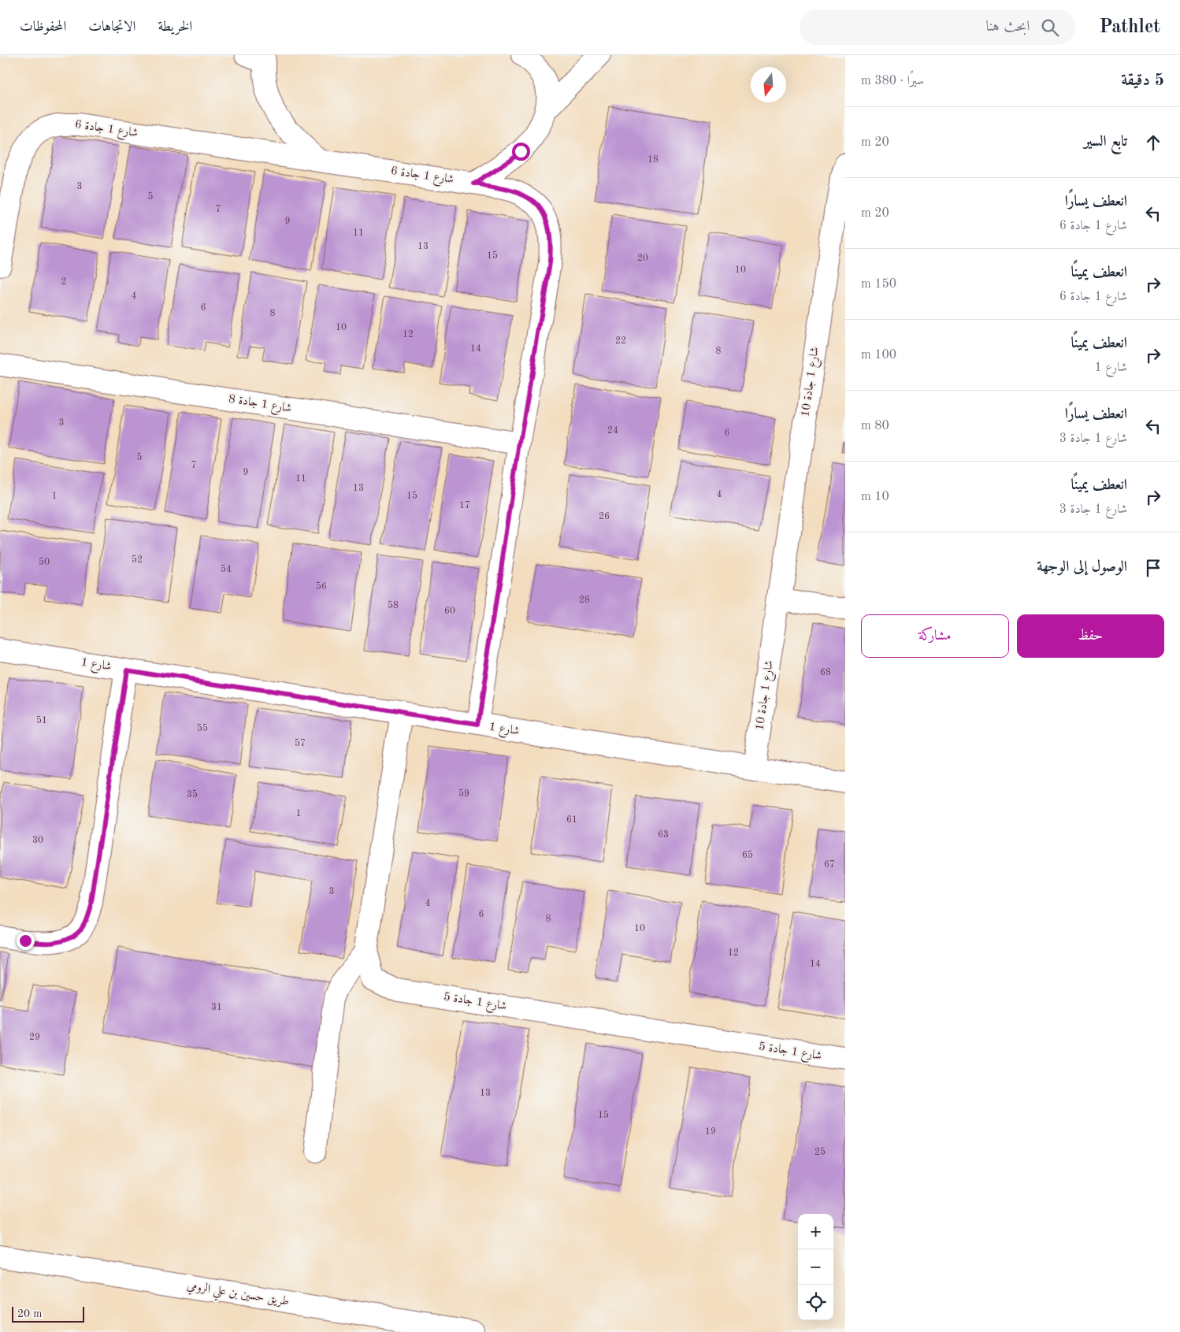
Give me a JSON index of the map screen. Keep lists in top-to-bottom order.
{
  "streets": {
    "main road": [
      "شارع 1 جادة 6",
      "شارع 1 جادة 10",
      "شارع 1 جادة 8",
      "شارع 1",
      "شارع 1 جادة 5",
      "طريق حسين بن علي الرومي"
    ]
  },
  "crossings": [
    ["شارع 1 جادة 6", "شارع 1 جادة 8"],
    ["شارع 1 جادة 6", "شارع 1"],
    ["شارع 1 جادة 10", "شارع 1"],
    ["شارع 1", "شارع 1 جادة 5"]
  ],
  "house_numbers": [
    "18",
    "3",
    "5",
    "7",
    "9",
    "11",
    "13",
    "15",
    "20",
    "10",
    "2",
    "4",
    "6",
    "8",
    "10",
    "12",
    "22",
    "14",
    "8",
    "3",
    "24",
    "6",
    "5",
    "7",
    "9",
    "11",
    "13",
    "4",
    "1",
    "15",
    "17",
    "26",
    "52",
    "50",
    "54",
    "56",
    "28",
    "58",
    "60",
    "68",
    "51",
    "55",
    "57",
    "59",
    "35",
    "1",
    "61",
    "63",
    "30",
    "65",
    "67",
    "3",
    "4",
    "6",
    "8",
    "10",
    "12",
    "14",
    "31",
    "29",
    "13",
    "15",
    "19",
    "25"
  ],
  "scale_bar": "20 m",
  "north": "bottom",
  "page": {
    "header": "Pathlet",
    "search": "ابحث هنا",
    "nav": ["الخريطة", "الاتجاهات", "المحفوظات"],
    "heading": ["5 دقيقة", "سيرًا · 380 m"],
    "list": [
      ["تابع السير", "20 m"],
      ["انعطف يسارًا", "شارع 1 جادة 6", "20 m"],
      ["انعطف يمينًا", "شارع 1 جادة 6", "150 m"],
      ["انعطف يمينًا", "شارع 1", "100 m"],
      ["انعطف يسارًا", "شارع 1 جادة 3", "80 m"],
      ["انعطف يمينًا", "شارع 1 جادة 3", "10 m"],
      "الوصول إلى الوجهة"
    ],
    "buttons": ["حفظ", "مشاركة"],
    "map_buttons": ["+", "−"],
    "scale": "20 m"
  }
}
